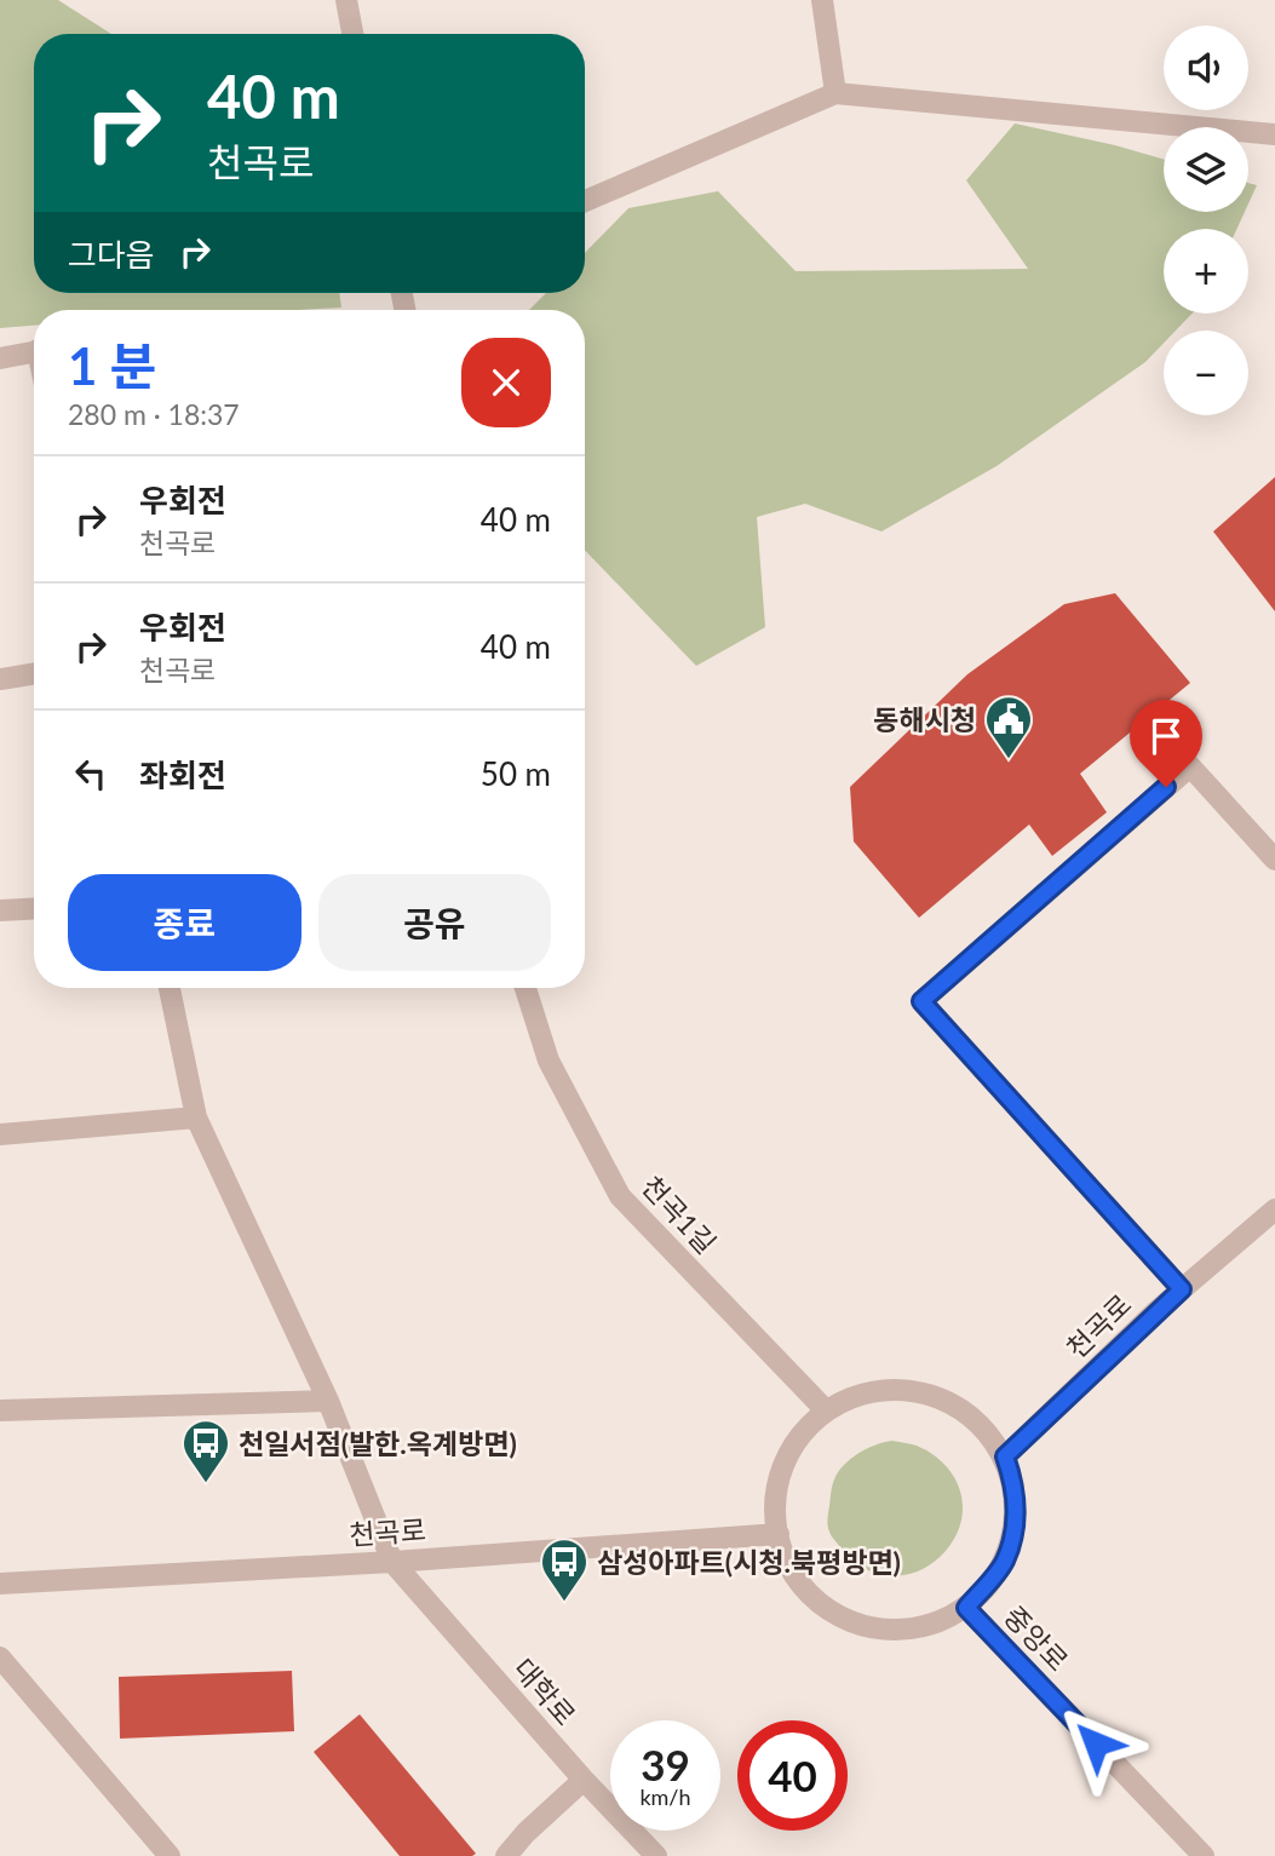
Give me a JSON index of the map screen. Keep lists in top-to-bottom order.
{
  "streets": {
    "street": [
      "천곡1길",
      "천곡로",
      "중앙로",
      "대학로"
    ]
  },
  "crossings": [
    ["천곡1길", "천곡로"],
    ["천곡1길", "중앙로"],
    ["천곡로", "중앙로"],
    ["천곡로", "대학로"]
  ],
  "places": {
    "public building": ["동해시청"],
    "bus stop": ["천일서점(발한.옥계방면)", "삼성아파트(시청.북평방면)"]
  },
  "page": {
    "map_buttons": ["+", "−"],
    "turn": ["40 m", "천곡로"],
    "then": "그다음",
    "heading": ["1 분", "280 m · 18:37"],
    "list": [
      {
        "name": "우회전",
        "note": "천곡로",
        "value": "40 m"
      },
      {
        "name": "우회전",
        "note": "천곡로",
        "value": "40 m"
      },
      {
        "name": "좌회전",
        "value": "50 m"
      }
    ],
    "buttons": ["종료", "공유"],
    "speed": "39 km/h",
    "limit": "40"
  }
}
